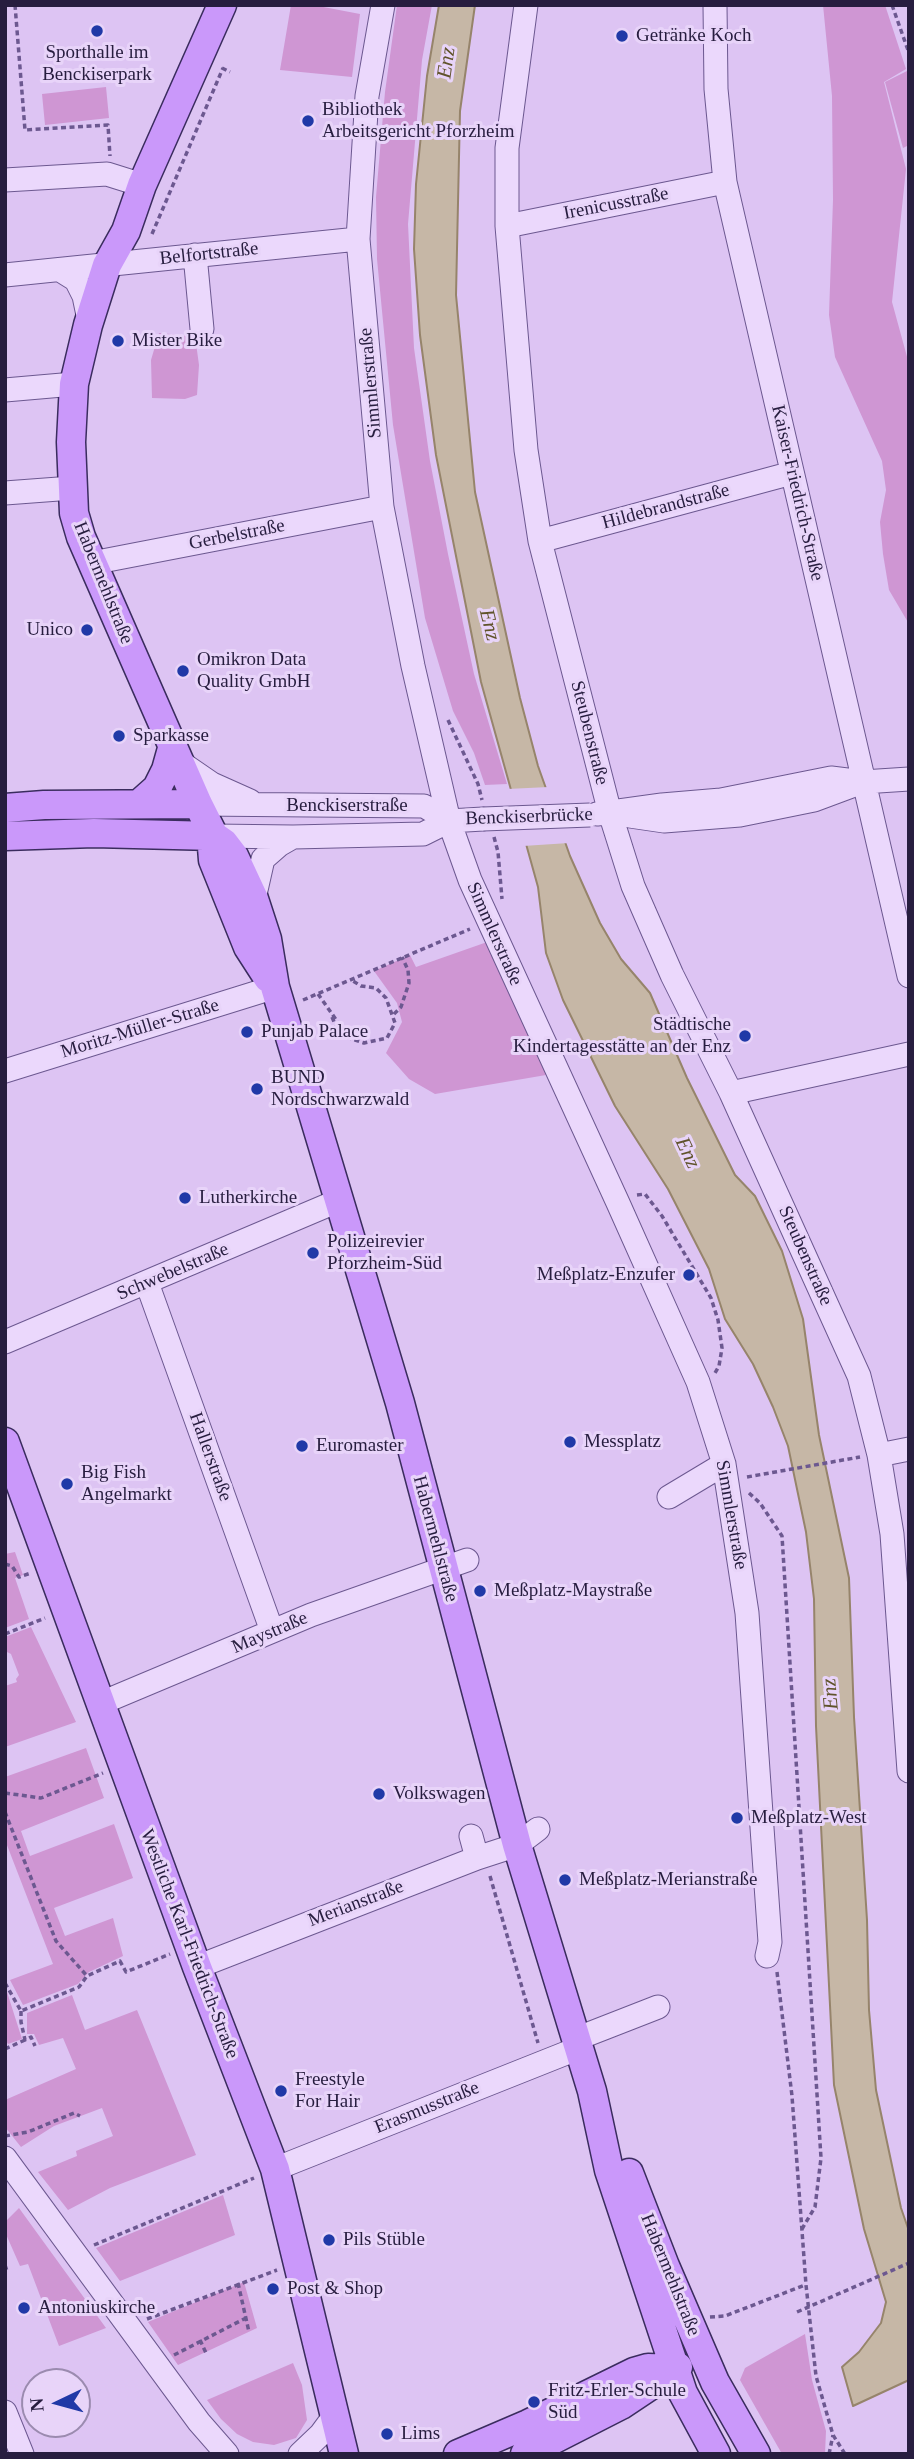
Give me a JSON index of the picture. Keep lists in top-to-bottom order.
{
  "streets": {
    "main road": ["Habermehlstraße", "Benckiserstraße", "Westliche Karl-Friedrich-Straße"],
    "street": [
      "Irenicusstraße",
      "Belfortstraße",
      "Simmlerstraße",
      "Kaiser-Friedrich-Straße",
      "Hildebrandstraße",
      "Gerbelstraße",
      "Steubenstraße",
      "Benckiserbrücke",
      "Moritz-Müller-Straße",
      "Schwebelstraße",
      "Hallerstraße",
      "Maystraße",
      "Merianstraße",
      "Erasmusstraße"
    ]
  },
  "crossings": [
    ["Irenicusstraße", "Kaiser-Friedrich-Straße"],
    ["Irenicusstraße", "Steubenstraße"],
    ["Belfortstraße", "Simmlerstraße"],
    ["Belfortstraße", "Habermehlstraße"],
    ["Simmlerstraße", "Gerbelstraße"],
    ["Simmlerstraße", "Benckiserstraße"],
    ["Simmlerstraße", "Benckiserbrücke"],
    ["Kaiser-Friedrich-Straße", "Hildebrandstraße"],
    ["Hildebrandstraße", "Steubenstraße"],
    ["Gerbelstraße", "Habermehlstraße"],
    ["Habermehlstraße", "Benckiserstraße"],
    ["Habermehlstraße", "Moritz-Müller-Straße"],
    ["Habermehlstraße", "Schwebelstraße"],
    ["Habermehlstraße", "Maystraße"],
    ["Habermehlstraße", "Merianstraße"],
    ["Habermehlstraße", "Erasmusstraße"],
    ["Steubenstraße", "Benckiserbrücke"],
    ["Benckiserstraße", "Benckiserbrücke"],
    ["Schwebelstraße", "Hallerstraße"],
    ["Hallerstraße", "Maystraße"],
    ["Maystraße", "Westliche Karl-Friedrich-Straße"],
    ["Merianstraße", "Westliche Karl-Friedrich-Straße"],
    ["Westliche Karl-Friedrich-Straße", "Erasmusstraße"]
  ],
  "water": ["Enz"],
  "places": [
    "Sporthalle im Benckiserpark",
    "Getränke Koch",
    "Bibliothek Arbeitsgericht Pforzheim",
    "Mister Bike",
    "Unico",
    "Omikron Data Quality GmbH",
    "Sparkasse",
    "Punjab Palace",
    "Städtische Kindertagesstätte an der Enz",
    "BUND Nordschwarzwald",
    "Lutherkirche",
    "Polizeirevier Pforzheim-Süd",
    "Meßplatz-Enzufer",
    "Messplatz",
    "Euromaster",
    "Big Fish Angelmarkt",
    "Meßplatz-Maystraße",
    "Volkswagen",
    "Meßplatz-West",
    "Meßplatz-Merianstraße",
    "Freestyle For Hair",
    "Pils Stüble",
    "Post & Shop",
    "Antoniuskirche",
    "Fritz-Erler-Schule Süd",
    "Lims"
  ],
  "north": "left"
}
